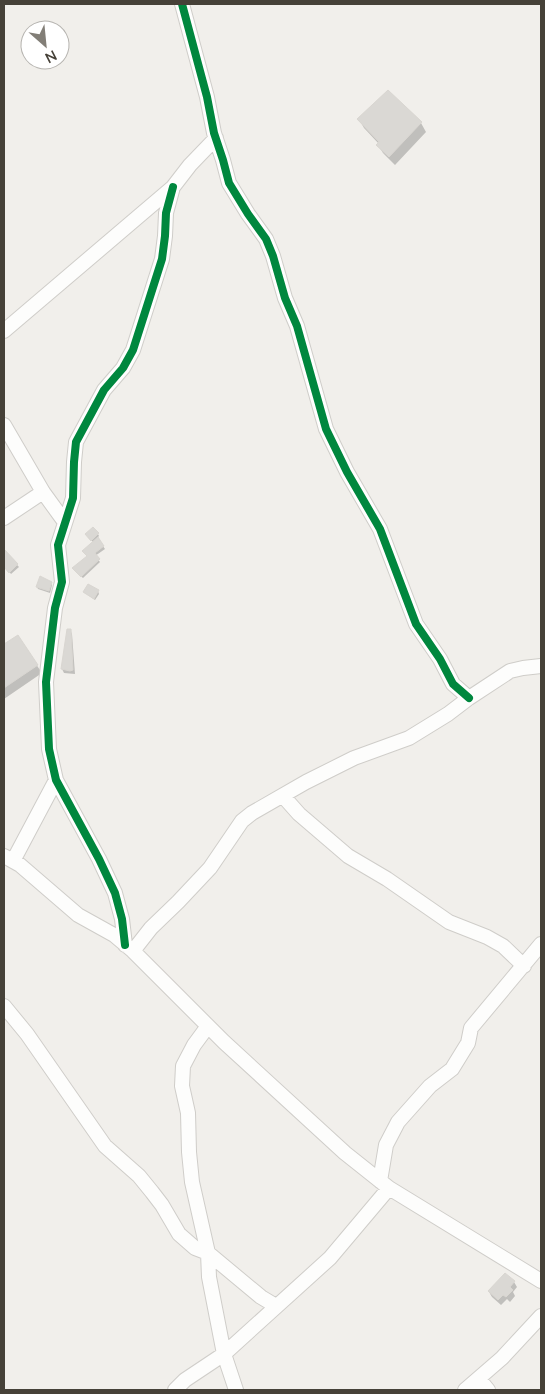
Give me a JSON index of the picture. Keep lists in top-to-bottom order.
{
  "north": "bottom right"
}
